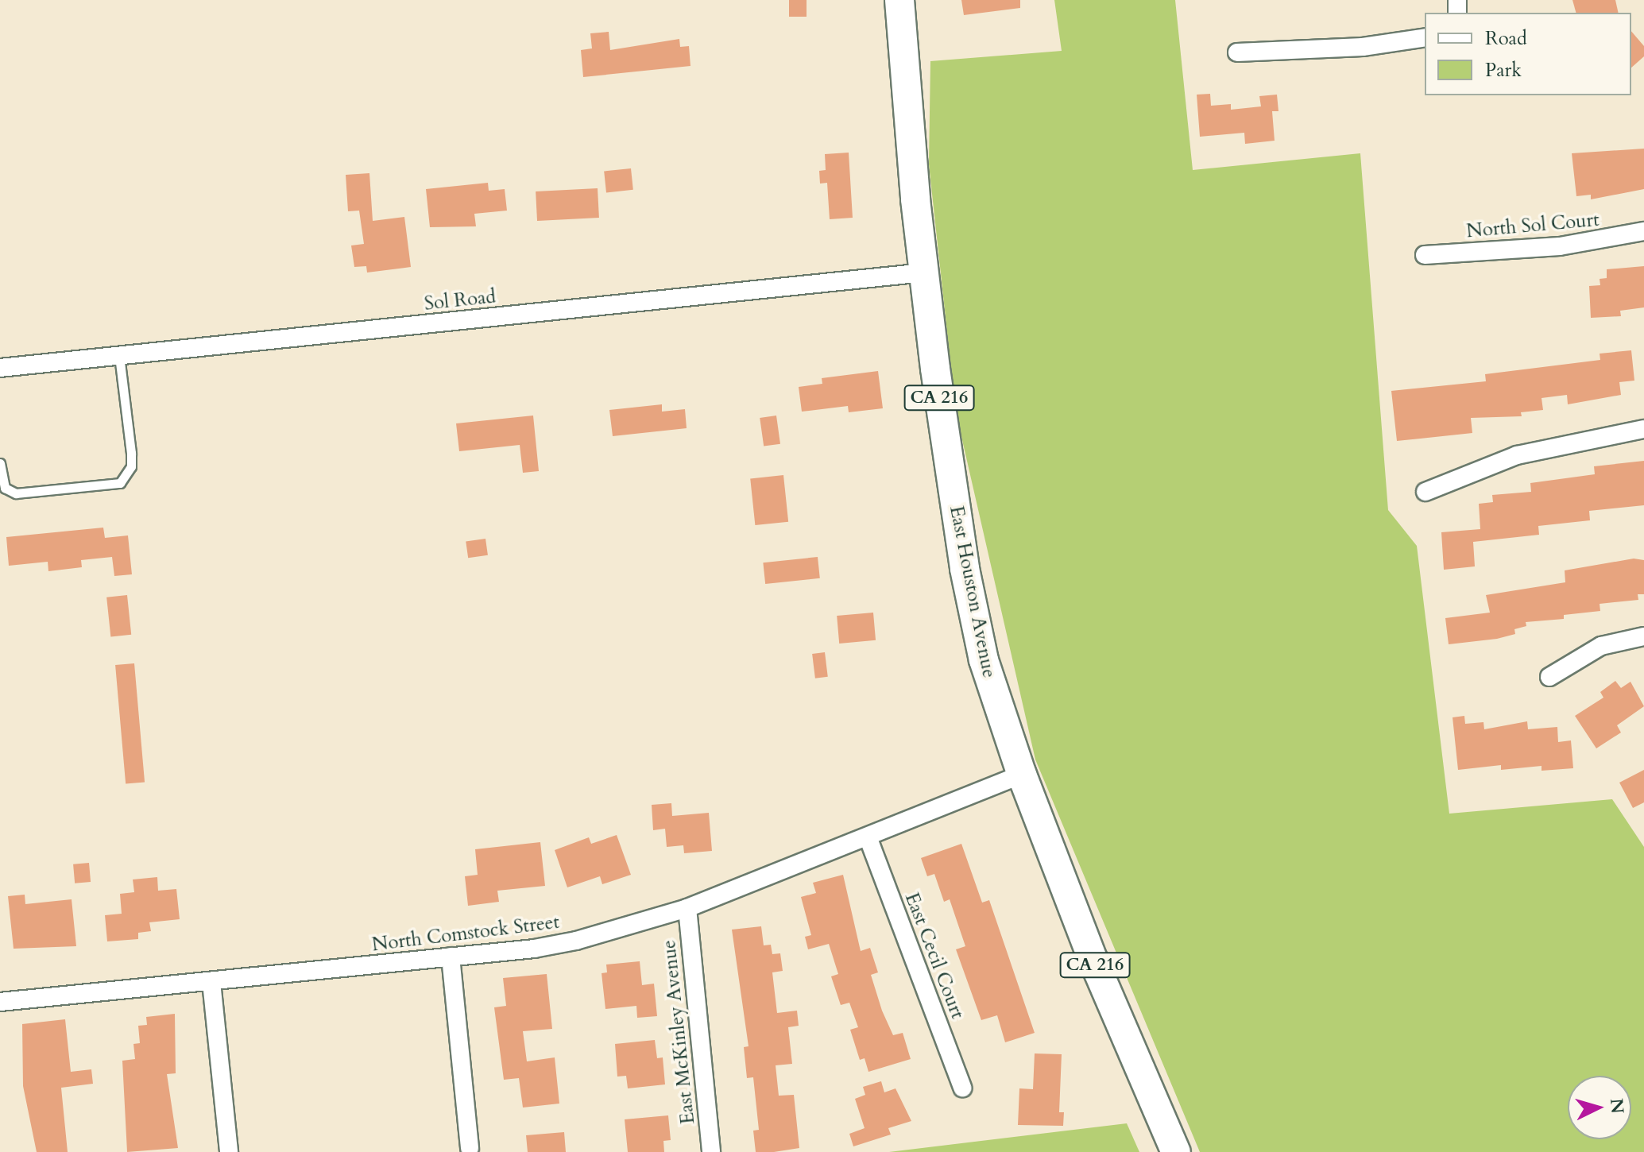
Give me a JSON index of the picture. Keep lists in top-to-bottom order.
{
  "streets": {
    "main road": ["CA 216", "East Houston Avenue"],
    "street": [
      "North Sol Court",
      "Sol Road",
      "North Comstock Street",
      "East Cecil Court",
      "East McKinley Avenue"
    ]
  },
  "crossings": [
    ["Sol Road", "East Houston Avenue"],
    ["East Houston Avenue", "North Comstock Street"],
    ["North Comstock Street", "East Cecil Court"],
    ["North Comstock Street", "East McKinley Avenue"]
  ],
  "legend": ["Road", "Park"],
  "north": "right"
}
